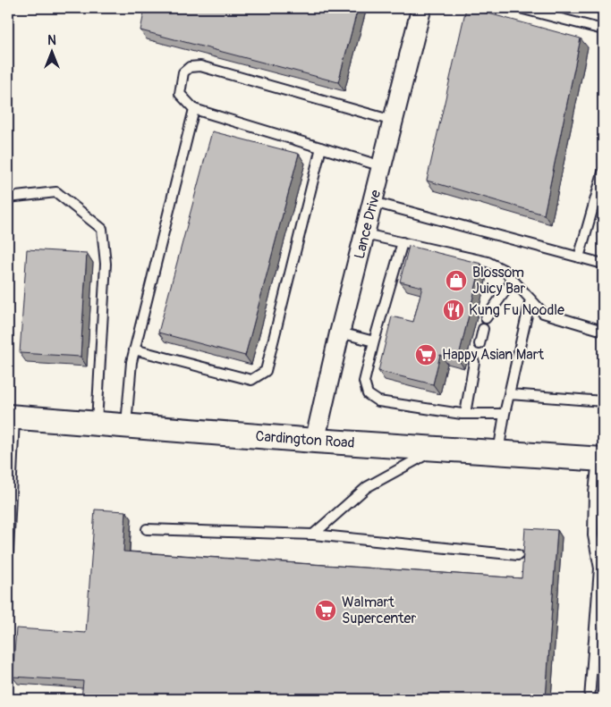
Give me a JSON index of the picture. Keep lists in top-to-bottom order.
{
  "streets": {
    "street": ["Lance Drive", "Cardington Road"]
  },
  "crossings": [
    ["Lance Drive", "Cardington Road"]
  ],
  "places": {
    "shop": ["Blossom Juicy Bar"],
    "restaurant": ["Kung Fu Noodle"],
    "supermarket": ["Happy Asian Mart", "Walmart Supercenter"]
  },
  "north": "top"
}
